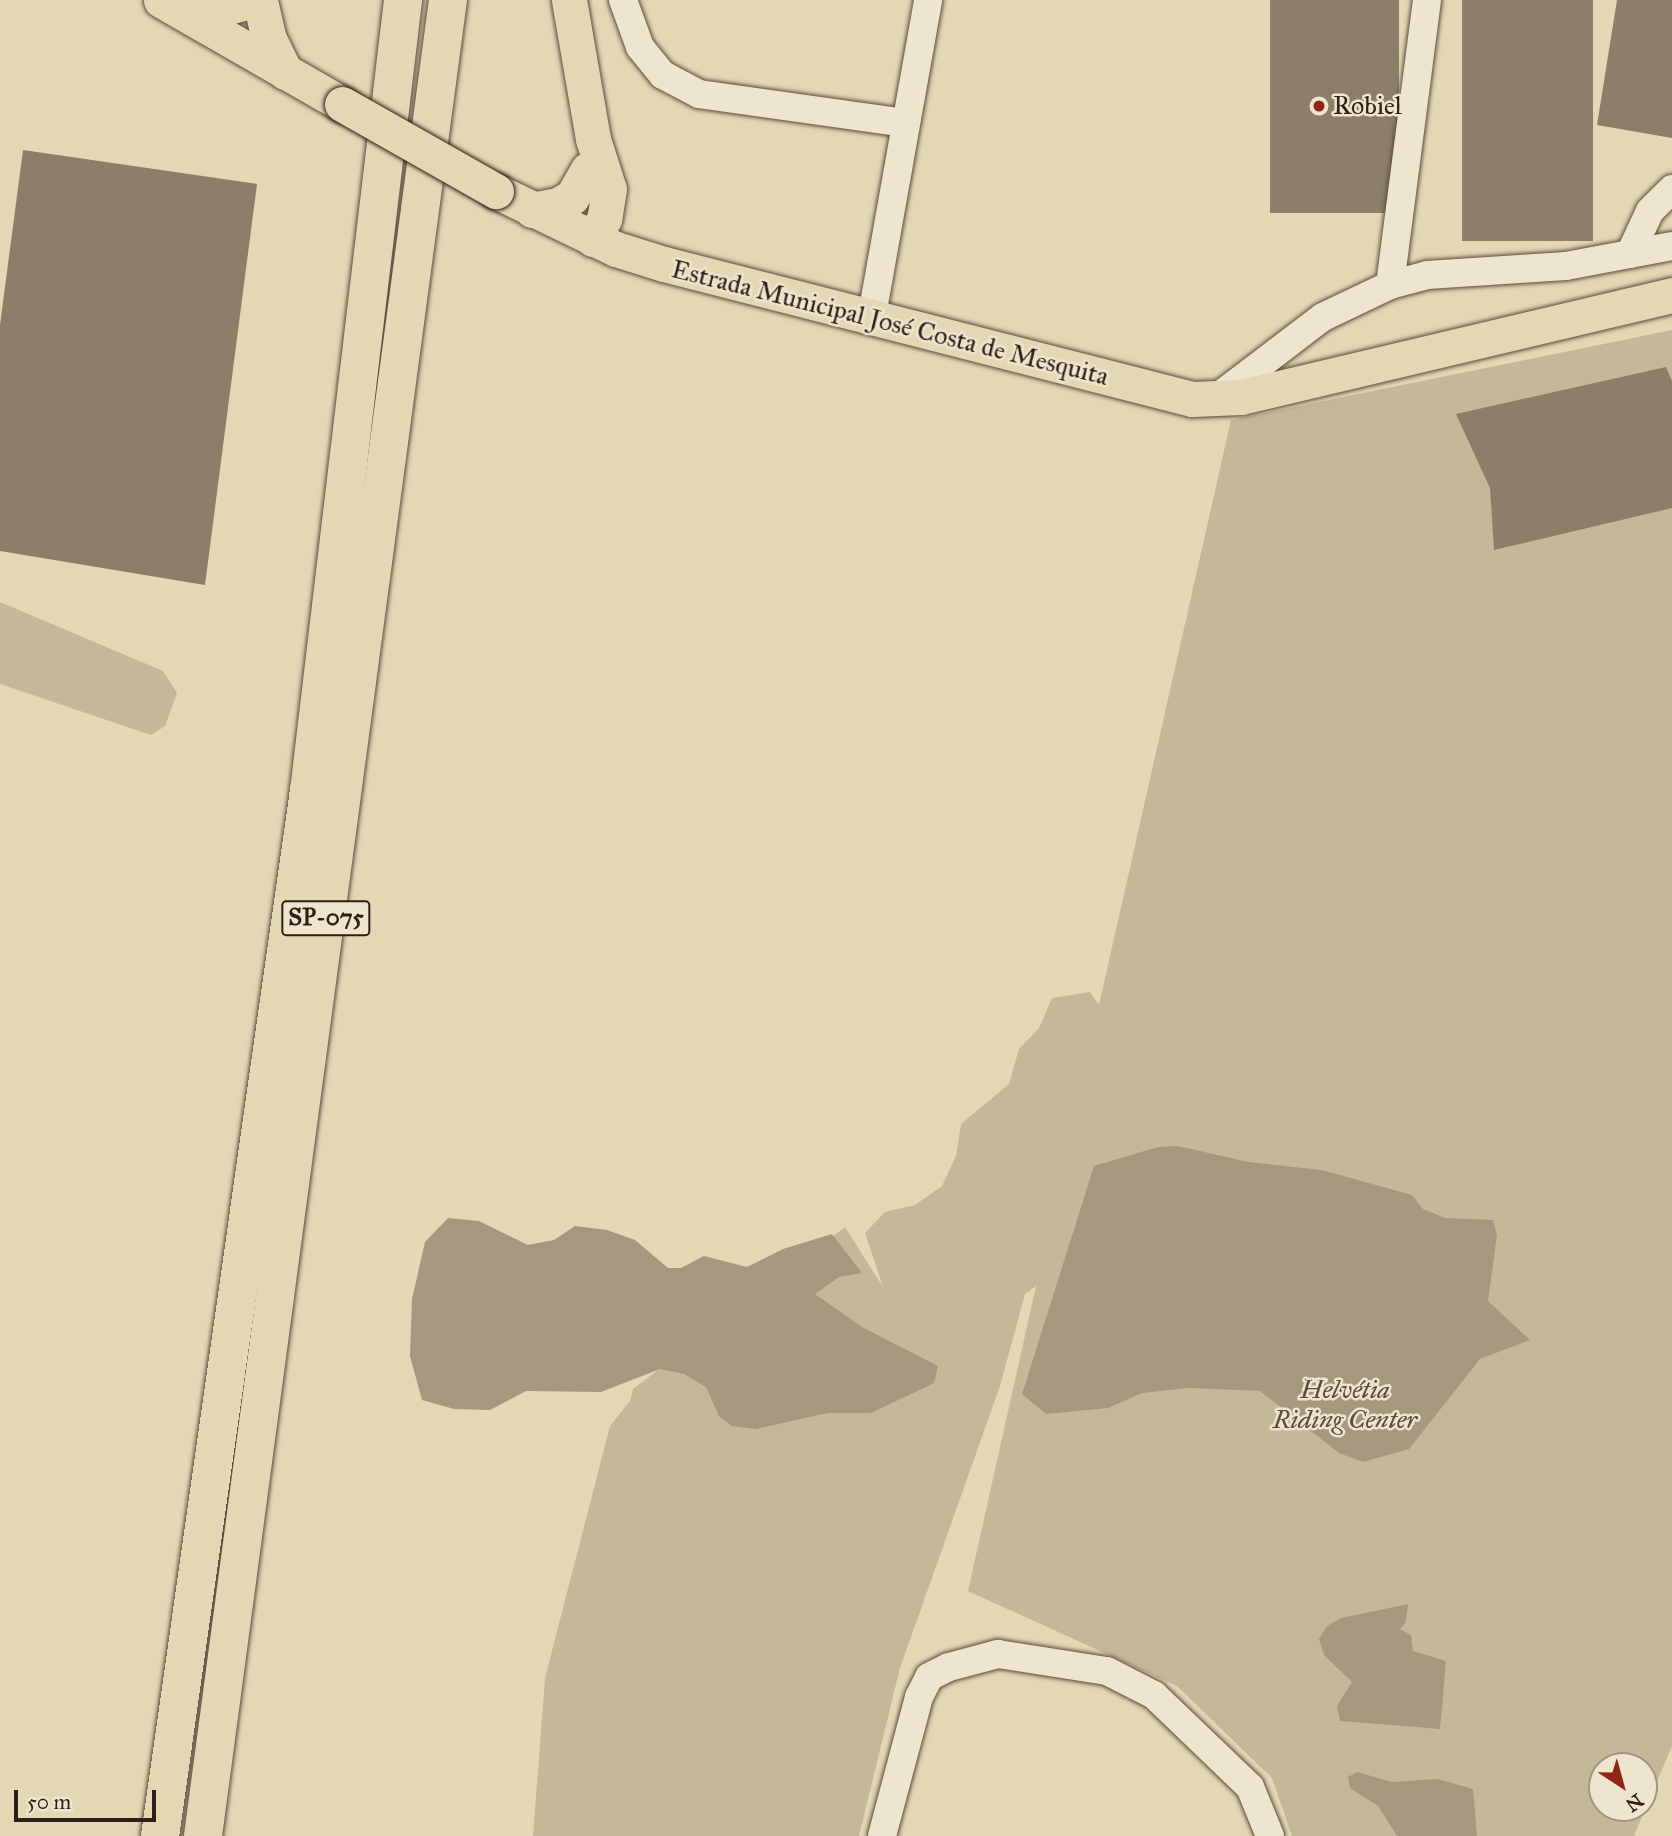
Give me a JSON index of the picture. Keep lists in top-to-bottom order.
{
  "streets": {
    "highway": ["SP-075"],
    "main road": ["Estrada Municipal José Costa de Mesquita"]
  },
  "parks": ["Helvétia Riding Center"],
  "places": ["Robiel"],
  "scale_bar": "50 m",
  "north": "bottom right"
}
